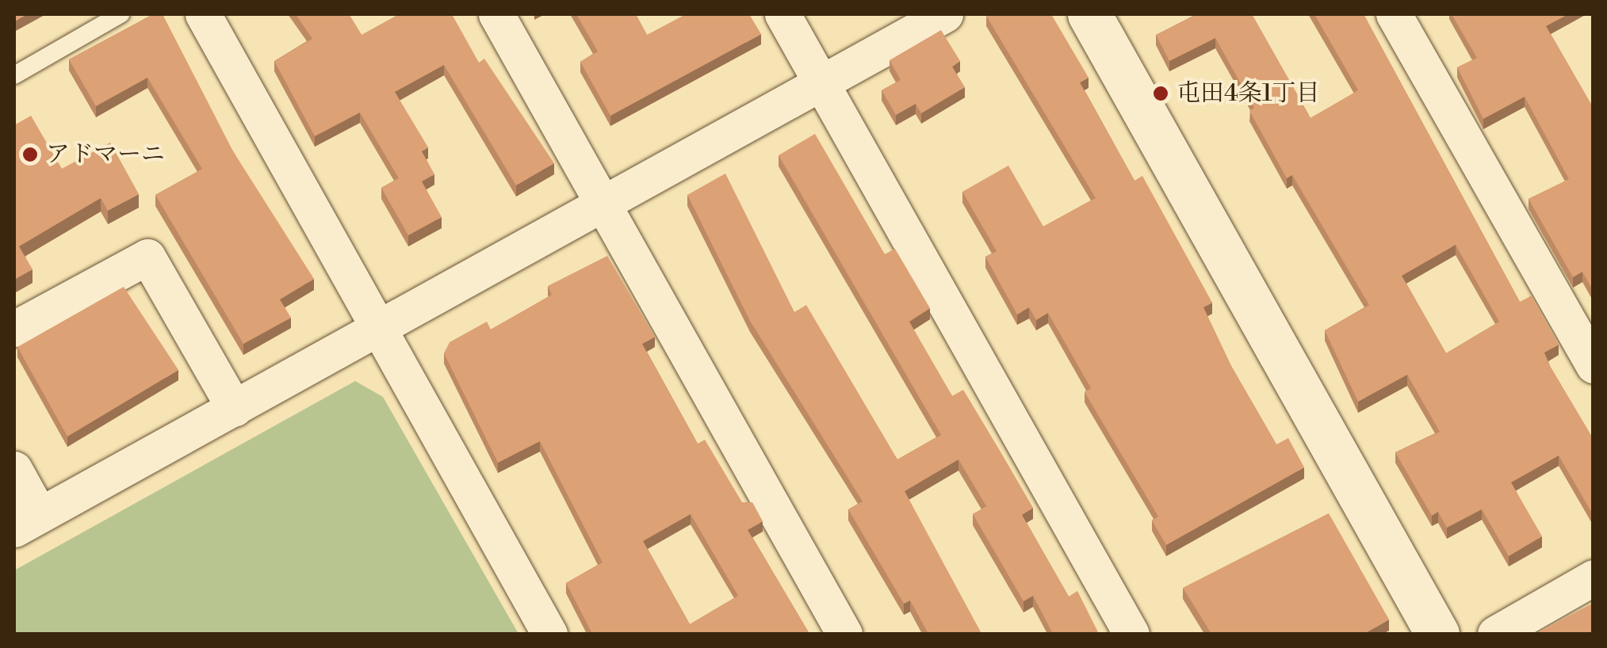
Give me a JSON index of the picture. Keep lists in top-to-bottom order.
{
  "places": ["屯田4条1丁目", "アドマーニ"]
}
